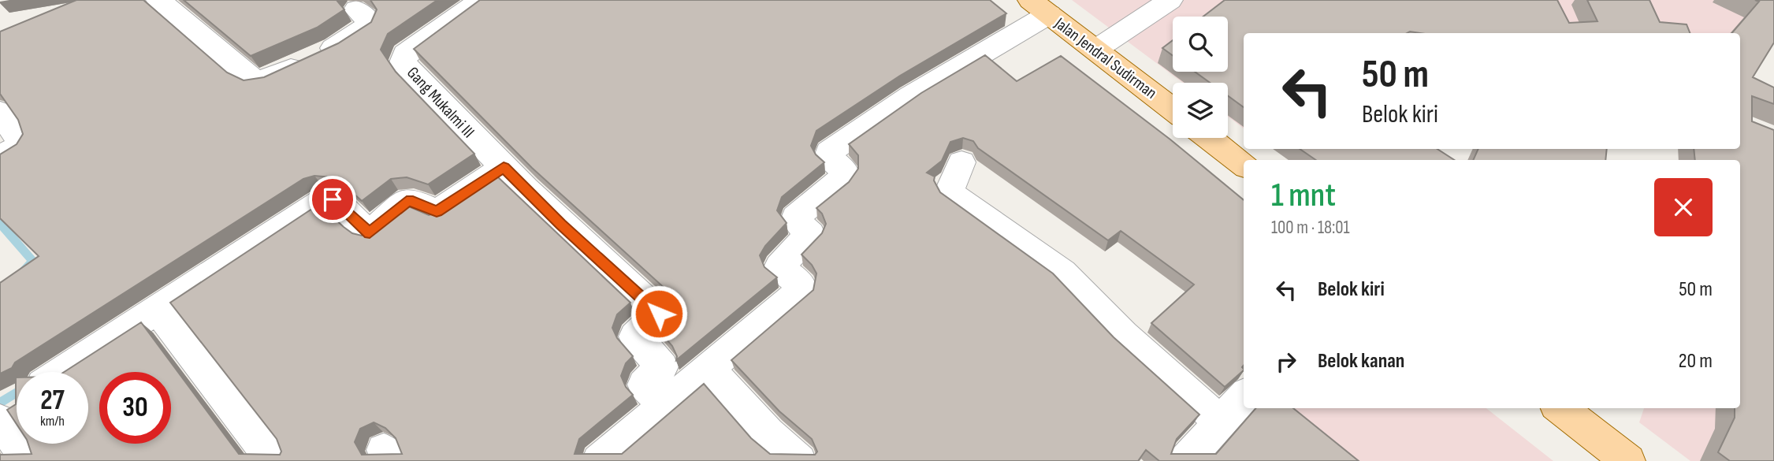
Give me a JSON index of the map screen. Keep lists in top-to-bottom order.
{
  "streets": {
    "main road": ["Jalan Jendral Sudirman"],
    "street": ["Gang Mukalmi III"]
  },
  "page": {
    "turn": ["50 m", "Belok kiri"],
    "heading": ["1 mnt", "100 m · 18:01"],
    "list": [
      {
        "name": "Belok kiri",
        "value": "50 m"
      },
      {
        "name": "Belok kanan",
        "value": "20 m"
      }
    ],
    "speed": "27 km/h",
    "limit": "30"
  }
}
